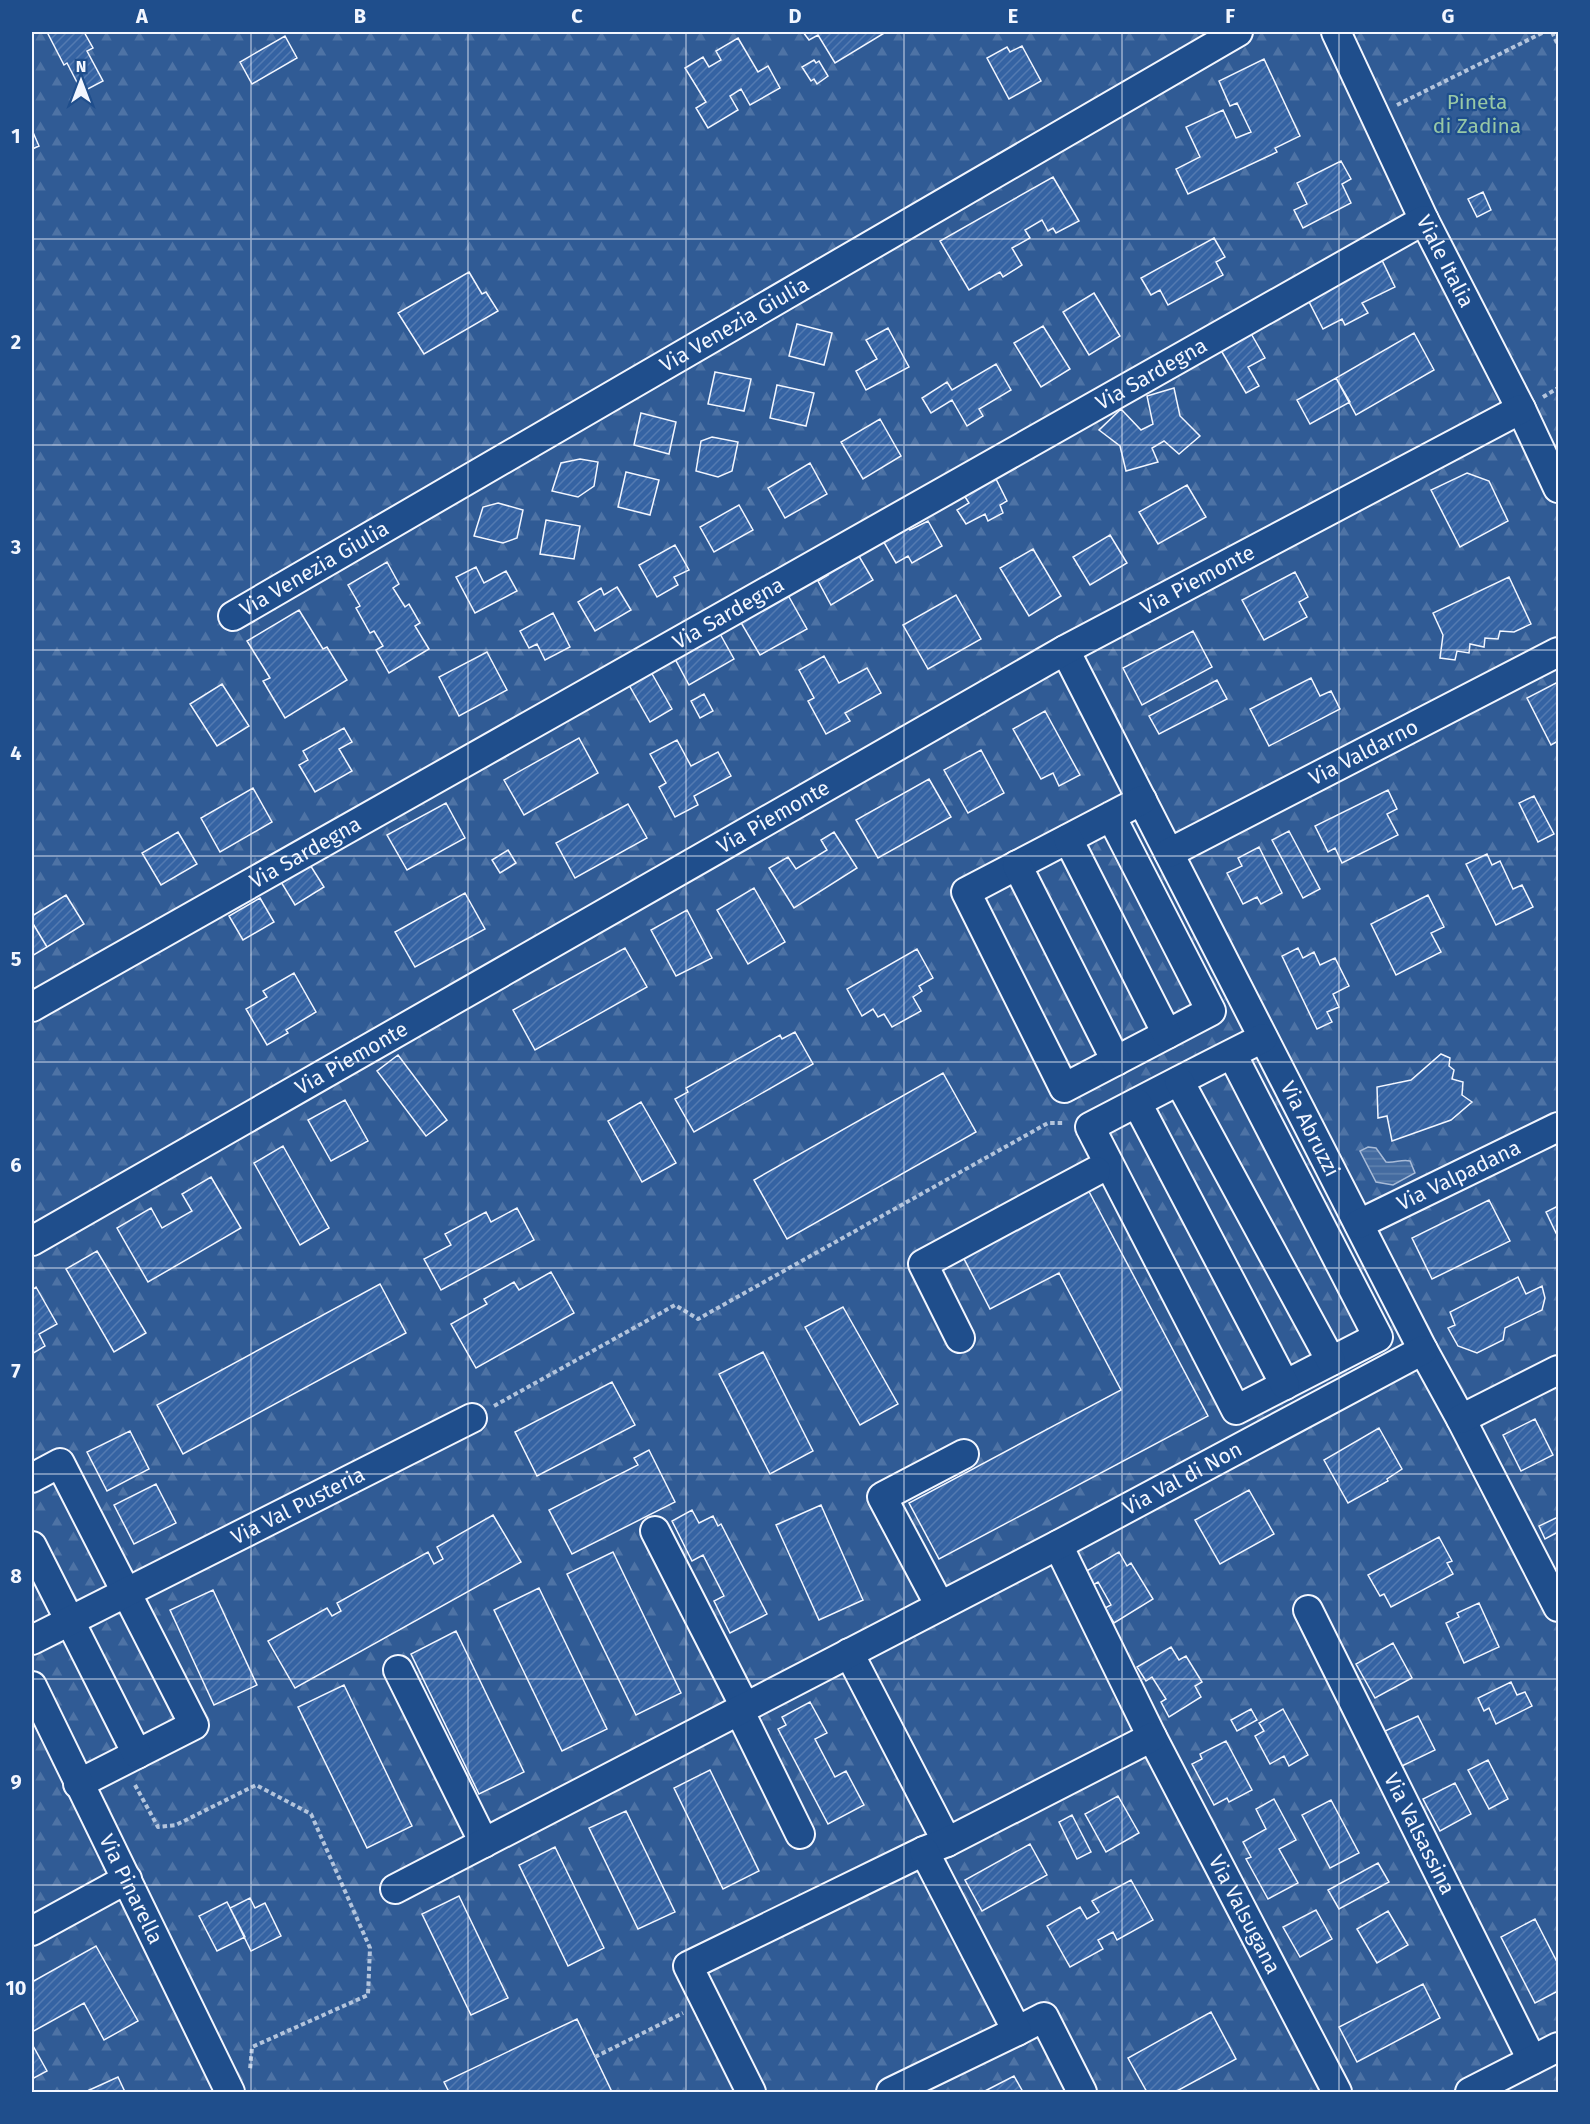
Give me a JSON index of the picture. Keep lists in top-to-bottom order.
{
  "streets": {
    "street": [
      "Viale Italia",
      "Via Venezia Giulia",
      "Via Sardegna",
      "Via Piemonte",
      "Via Valdarno",
      "Via Abruzzi",
      "Via Valpadana",
      "Via Val di Non",
      "Via Val Pusteria",
      "Via Valsassina",
      "Via Pinarella",
      "Via Valsugana"
    ]
  },
  "crossings": [
    ["Viale Italia", "Via Sardegna"],
    ["Viale Italia", "Via Piemonte"],
    ["Via Piemonte", "Via Abruzzi"],
    ["Via Valdarno", "Via Abruzzi"],
    ["Via Abruzzi", "Via Valpadana"],
    ["Via Abruzzi", "Via Val di Non"],
    ["Via Val di Non", "Via Valsugana"]
  ],
  "parks": ["Pineta di Zadina"],
  "north": "top",
  "grid": {
    "columns": [
      "A",
      "B",
      "C",
      "D",
      "E",
      "F",
      "G"
    ],
    "rows": [
      "1",
      "2",
      "3",
      "4",
      "5",
      "6",
      "7",
      "8",
      "9",
      "10"
    ]
  }
}
